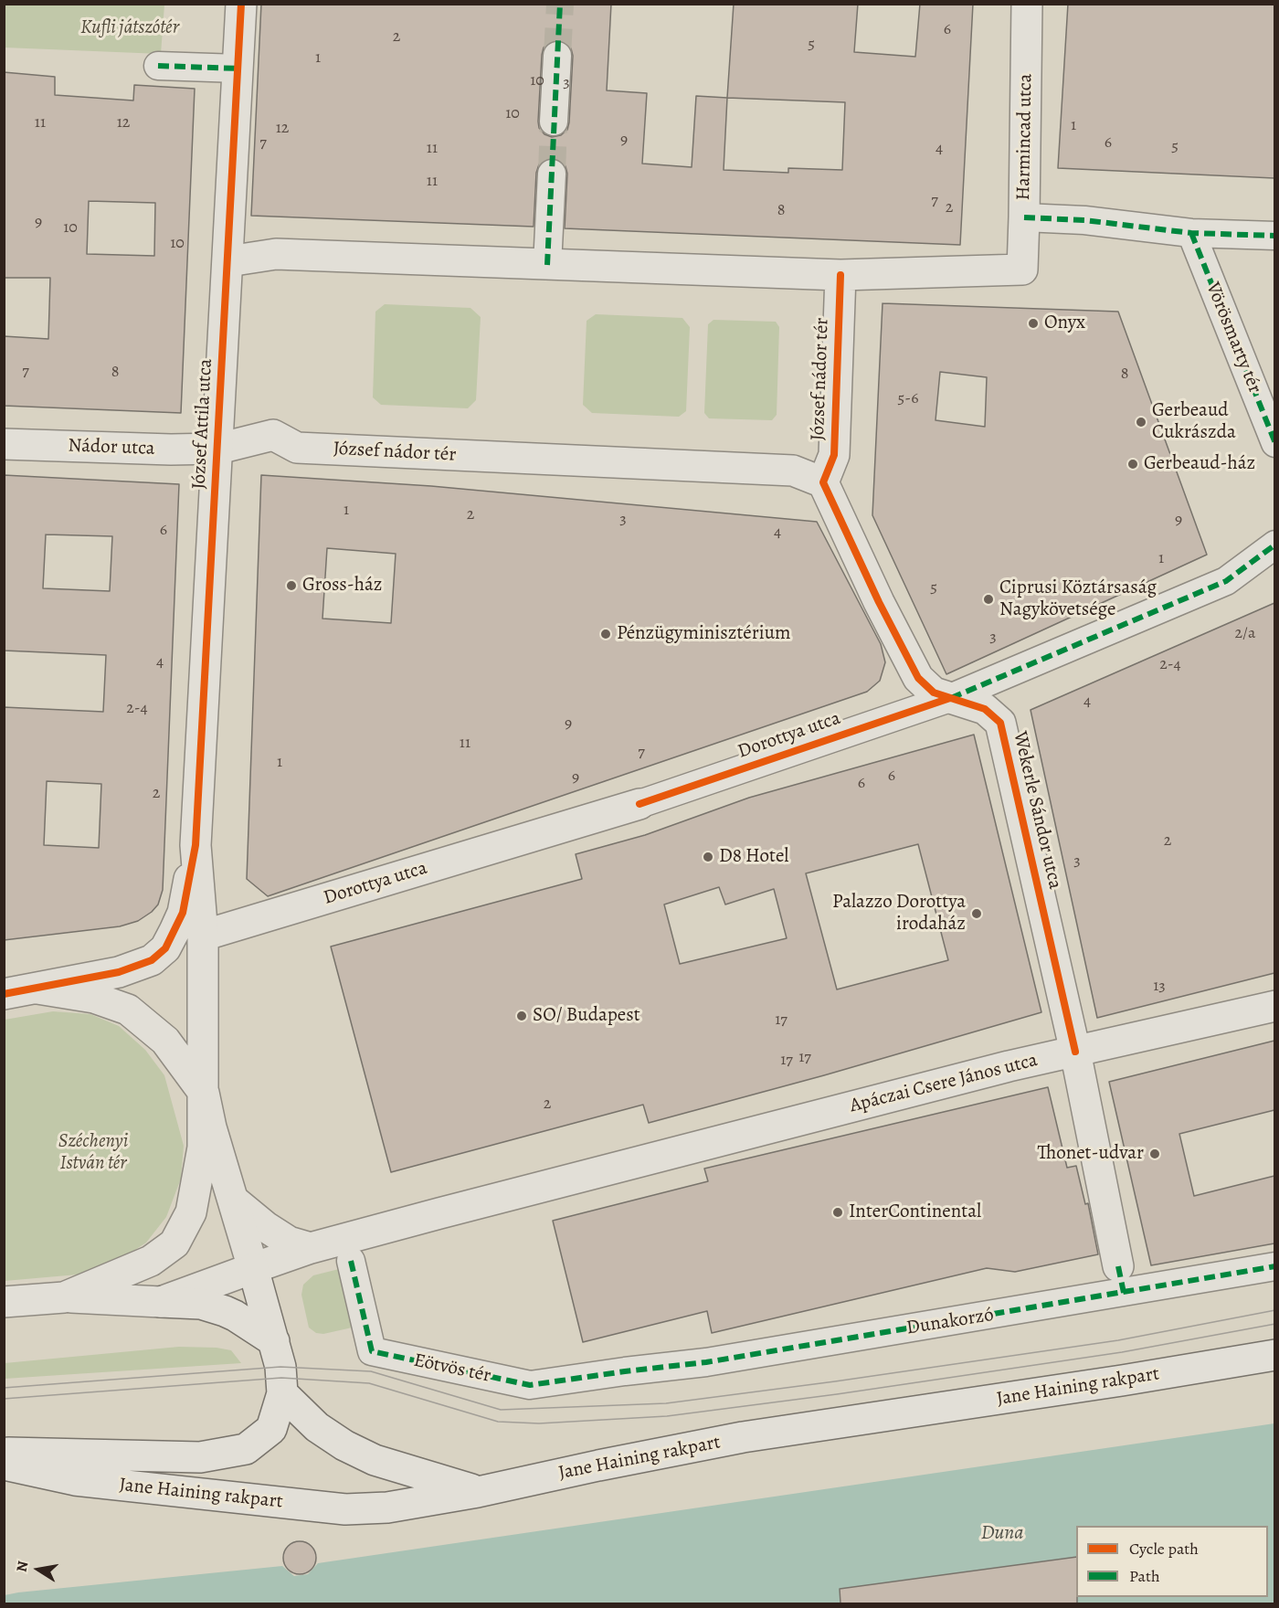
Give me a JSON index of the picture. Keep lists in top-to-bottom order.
{
  "streets": {
    "street": [
      "Harmincad utca",
      "Vörösmarty tér",
      "József nádor tér",
      "József Attila utca",
      "Nádor utca",
      "Dorottya utca",
      "Wekerle Sándor utca",
      "Apáczai Csere János utca",
      "Dunakorzó",
      "Eötvös tér",
      "Jane Haining rakpart"
    ]
  },
  "crossings": [
    ["Harmincad utca", "József nádor tér"],
    ["József nádor tér", "József Attila utca"],
    ["József nádor tér", "Nádor utca"],
    ["József nádor tér", "Wekerle Sándor utca"],
    ["József Attila utca", "Nádor utca"],
    ["Dorottya utca", "Wekerle Sándor utca"],
    ["Wekerle Sándor utca", "Apáczai Csere János utca"],
    ["Wekerle Sándor utca", "Dunakorzó"],
    ["Dunakorzó", "Eötvös tér"]
  ],
  "water": ["Duna"],
  "parks": ["Kufli játszótér", "Széchenyi István tér"],
  "places": [
    "Onyx",
    "Gerbeaud Cukrászda",
    "Gerbeaud-ház",
    "Gross-ház",
    "Ciprusi Köztársaság Nagykövetsége",
    "Pénzügyminisztérium",
    "D8 Hotel",
    "Palazzo Dorottya irodaház",
    "SO/ Budapest",
    "Thonet-udvar",
    "InterContinental"
  ],
  "house_numbers": [
    "6",
    "2",
    "5",
    "1",
    "10",
    "3",
    "10",
    "11",
    "12",
    "1",
    "12",
    "9",
    "7",
    "6",
    "5",
    "11",
    "4",
    "11",
    "7",
    "2",
    "8",
    "9",
    "10",
    "10",
    "7",
    "8",
    "8",
    "5-6",
    "1",
    "2",
    "3",
    "9",
    "6",
    "4",
    "1",
    "5",
    "2/a",
    "3",
    "4",
    "2-4",
    "4",
    "2-4",
    "9",
    "11",
    "7",
    "1",
    "6",
    "9",
    "6",
    "2",
    "2",
    "3",
    "13",
    "17",
    "17",
    "17",
    "2"
  ],
  "legend": ["Cycle path", "Path"],
  "north": "left"
}
